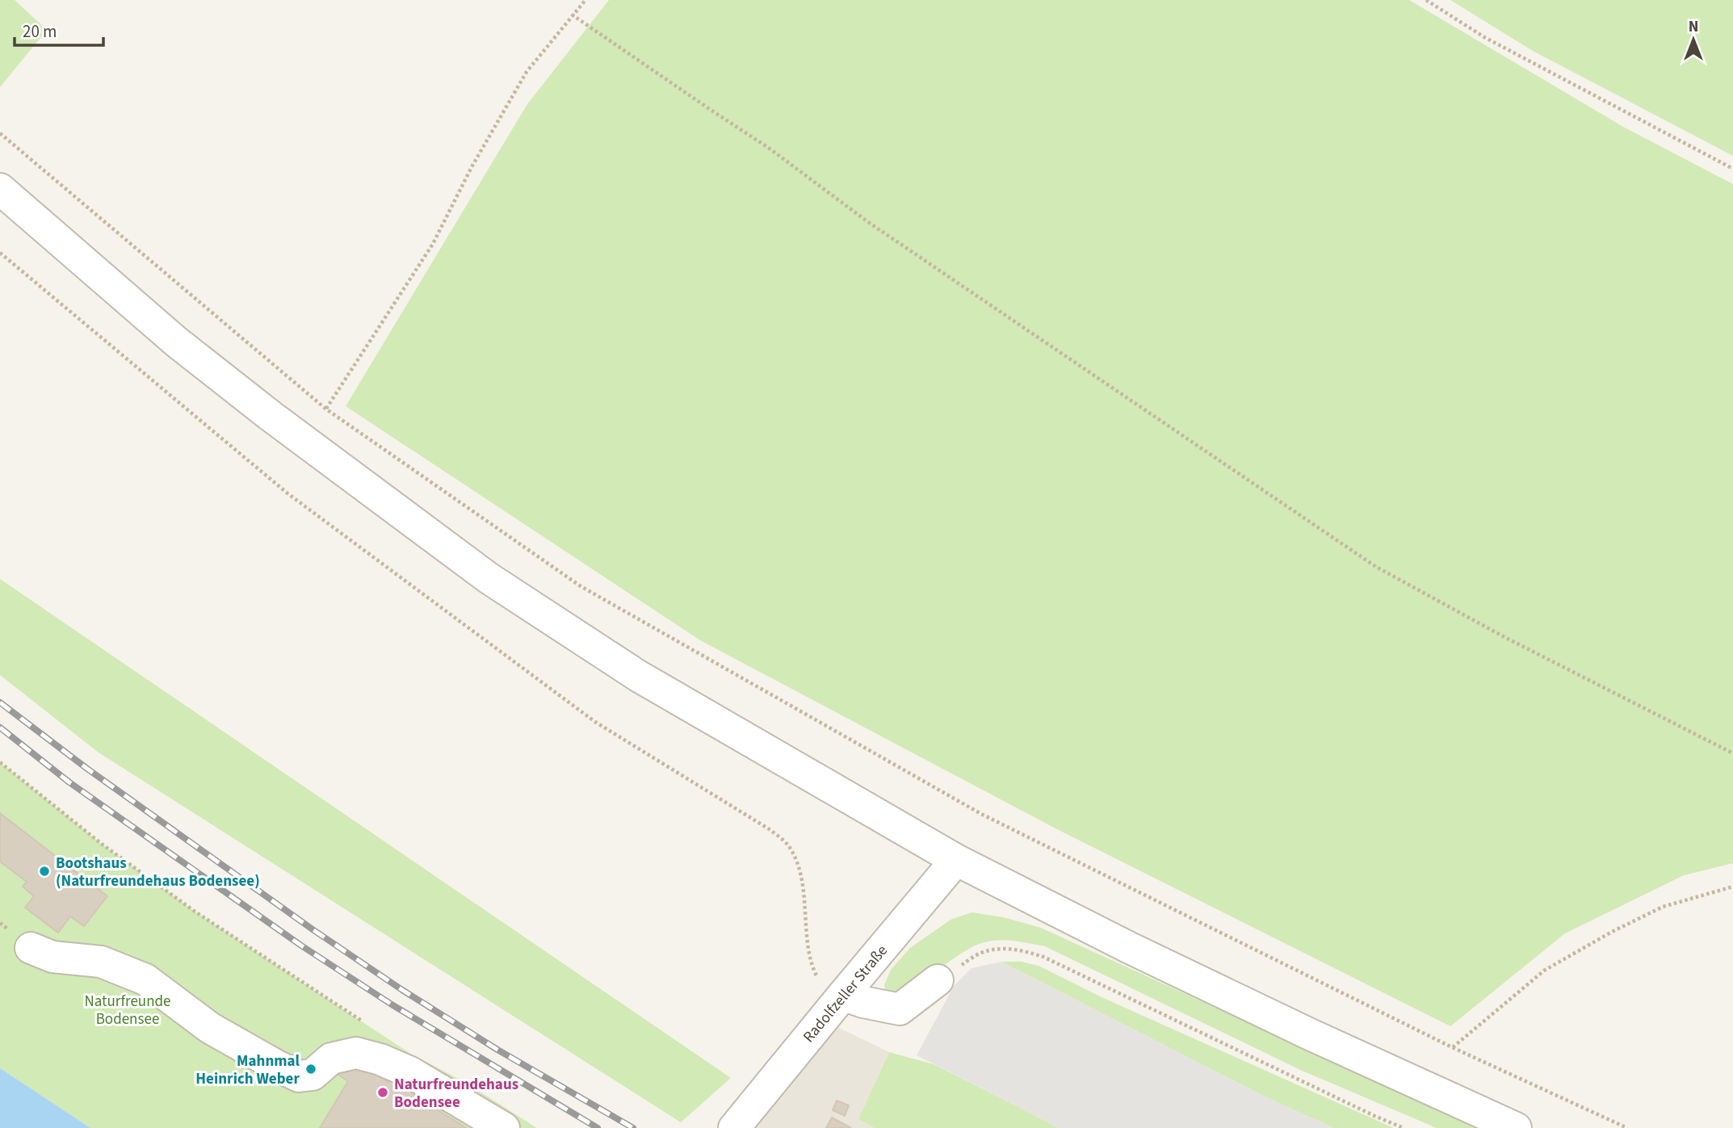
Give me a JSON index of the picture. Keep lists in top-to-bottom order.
{
  "streets": {
    "street": ["Radolfzeller Straße"]
  },
  "parks": ["Naturfreunde Bodensee"],
  "places": ["Bootshaus (Naturfreundehaus Bodensee)", "Mahnmal Heinrich Weber", "Naturfreundehaus Bodensee"],
  "scale_bar": "20 m",
  "north": "top"
}
